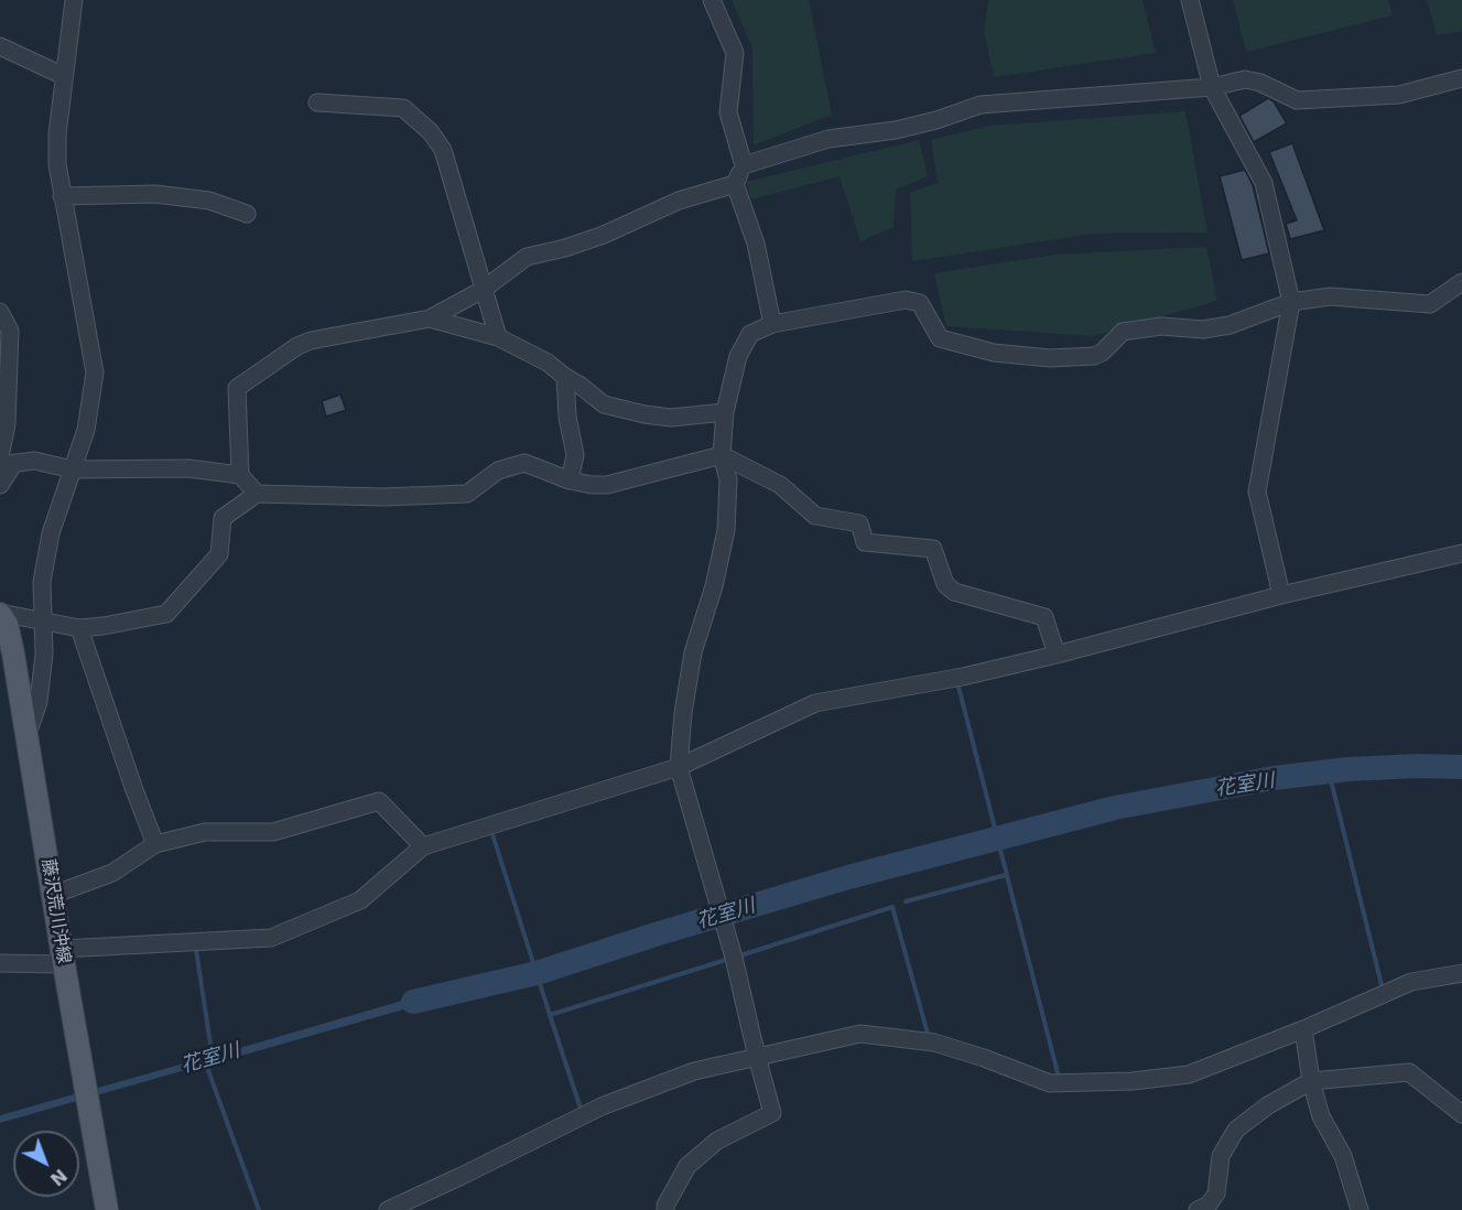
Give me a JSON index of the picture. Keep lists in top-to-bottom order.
{
  "streets": {
    "main road": ["藤沢荒川沖線"]
  },
  "water": ["花室川"],
  "north": "bottom right"
}
